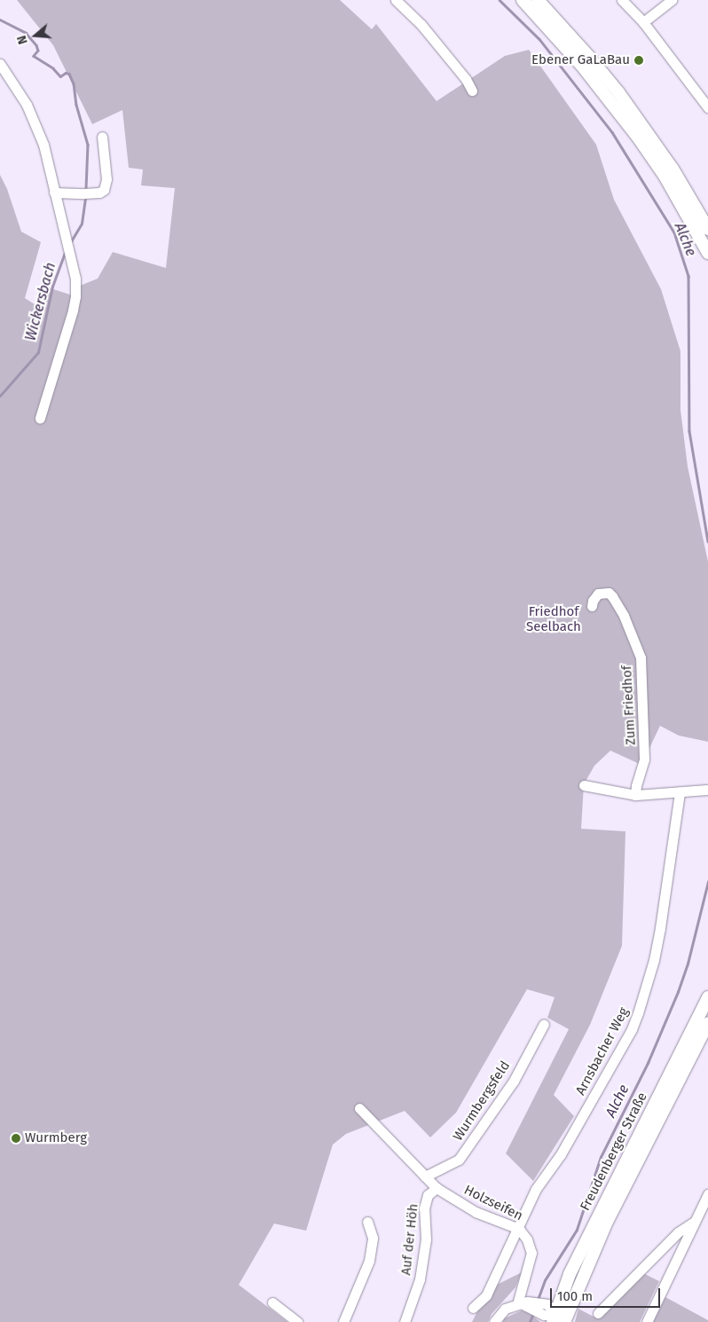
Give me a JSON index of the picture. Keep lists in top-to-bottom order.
{
  "streets": {
    "main road": ["Freudenberger Straße"],
    "street": [
      "Zum Friedhof",
      "Arnsbacher Weg",
      "Wurmbergsfeld",
      "Holzseifen",
      "Auf der Höh"
    ]
  },
  "crossings": [
    ["Arnsbacher Weg", "Holzseifen"],
    ["Wurmbergsfeld", "Holzseifen"],
    ["Holzseifen", "Auf der Höh"]
  ],
  "water": ["Alche", "Wickersbach"],
  "parks": ["Friedhof Seelbach"],
  "places": ["Ebener GaLaBau", "Wurmberg"],
  "scale_bar": "100 m",
  "north": "left"
}
